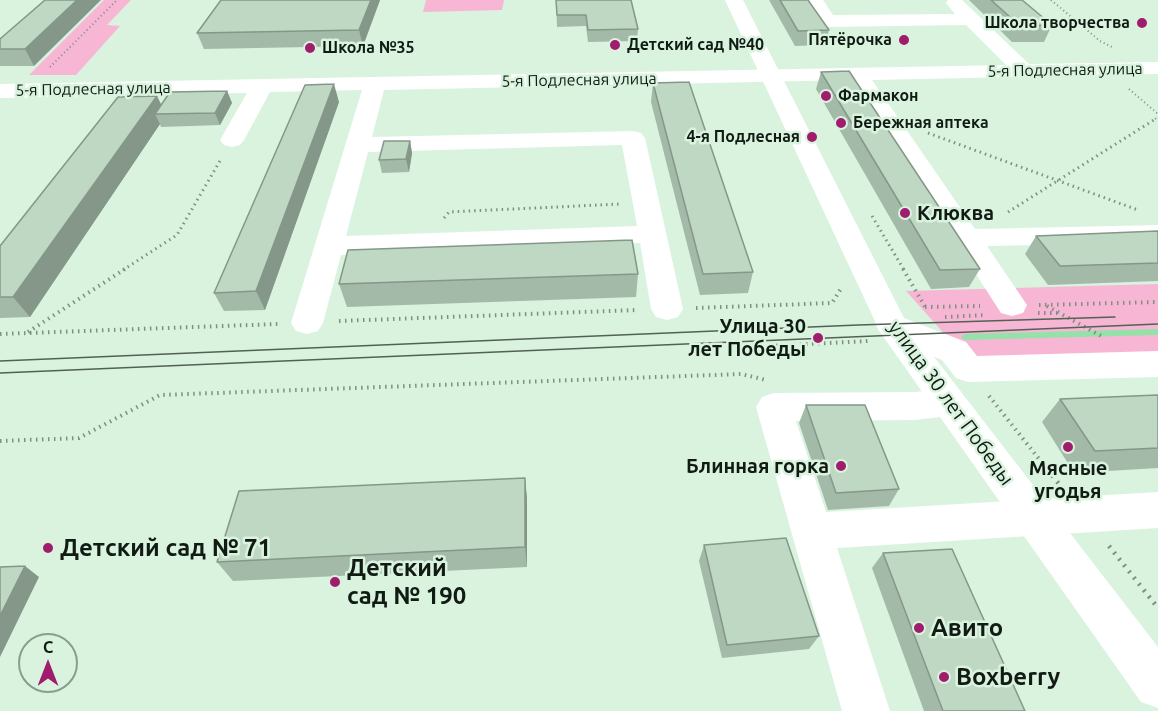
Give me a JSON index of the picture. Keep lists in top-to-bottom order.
{
  "streets": {
    "street": ["5-я Подлесная улица", "улица 30 лет Победы"]
  },
  "crossings": [
    ["5-я Подлесная улица", "улица 30 лет Победы"]
  ],
  "places": [
    "Школа творчества",
    "Пятёрочка",
    "Детский сад №40",
    "Школа №35",
    "Фармакон",
    "Бережная аптека",
    "4-я Подлесная",
    "Клюква",
    "Улица 30 лет Победы",
    "Мясные угодья",
    "Блинная горка",
    "Детский сад № 71",
    "Детский сад № 190",
    "Авито",
    "Boxberry"
  ],
  "north": "top"
}
